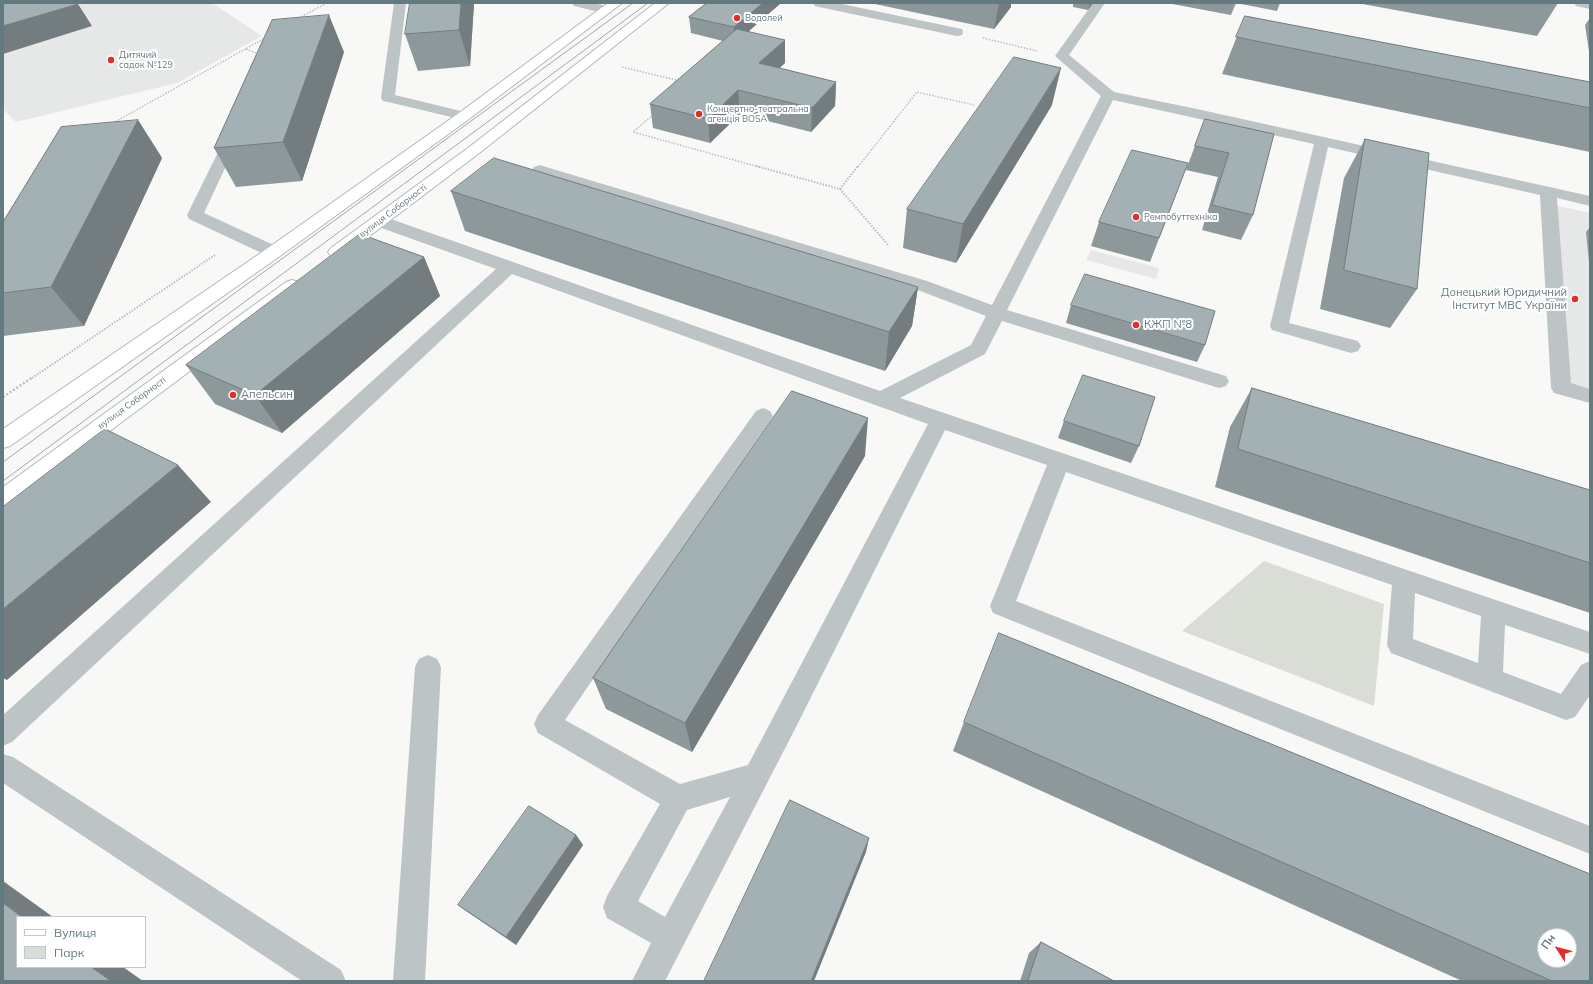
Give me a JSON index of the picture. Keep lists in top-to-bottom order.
{
  "streets": {
    "main road": ["вулиця Соборності"]
  },
  "places": [
    "Водолей",
    "Дитячий садок №129",
    "Концертно-театральна агенція BOSA",
    "Ремпобуттехніка",
    "Донецький Юридичний Інститут МВС України",
    "КЖП №8",
    "Апельсин"
  ],
  "legend": ["Вулиця", "Парк"],
  "north": "top left"
}
